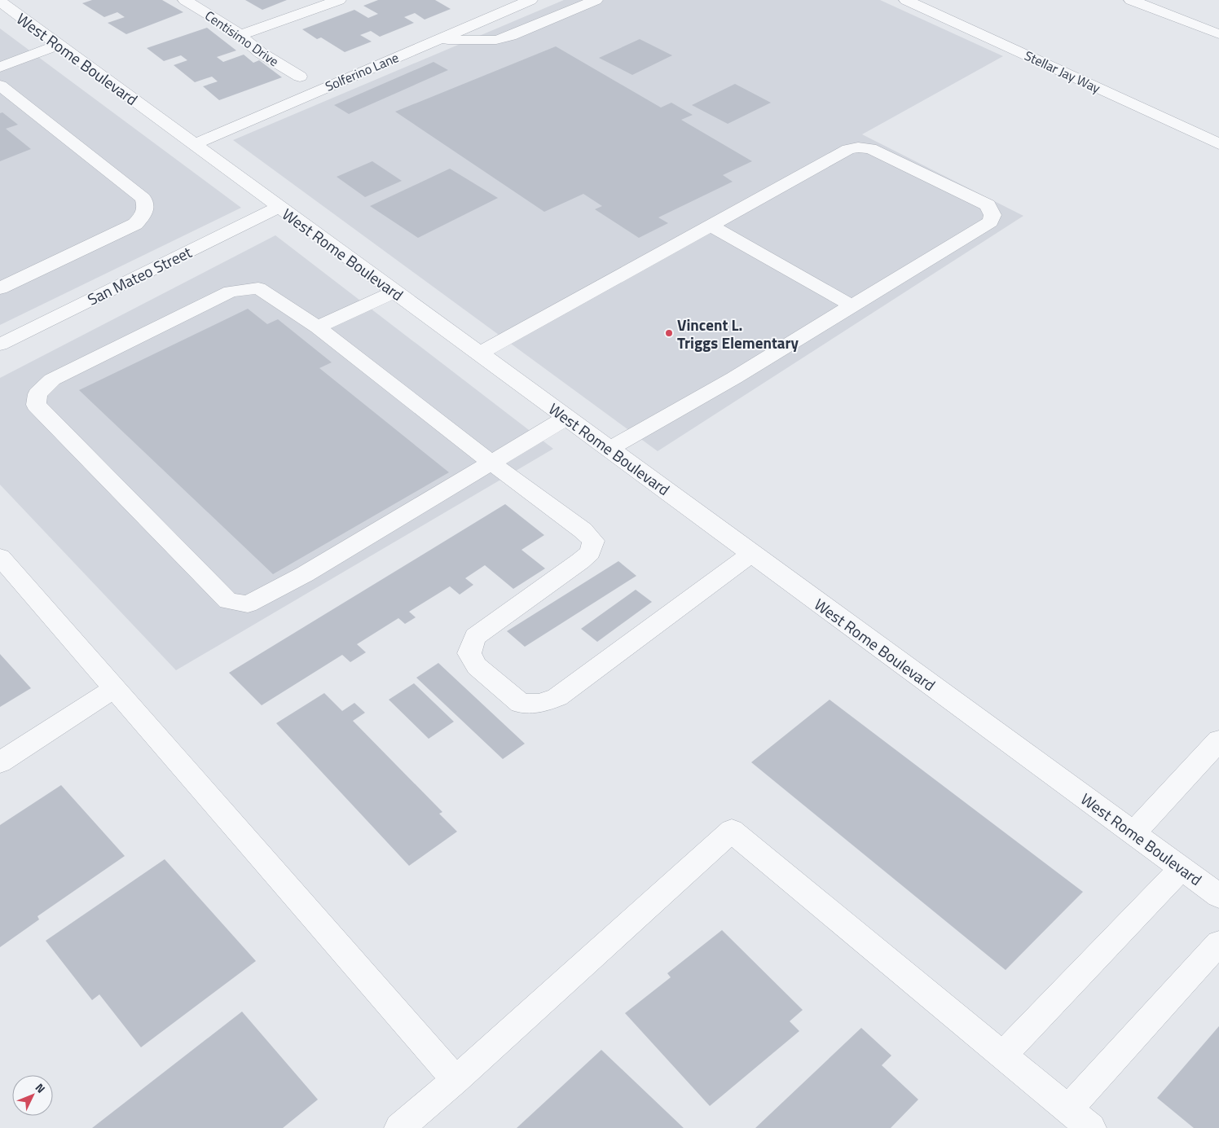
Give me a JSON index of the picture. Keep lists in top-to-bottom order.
{
  "streets": {
    "street": [
      "Centisimo Drive",
      "West Rome Boulevard",
      "Solferino Lane",
      "Stellar Jay Way",
      "San Mateo Street"
    ]
  },
  "crossings": [
    ["West Rome Boulevard", "Solferino Lane"],
    ["West Rome Boulevard", "San Mateo Street"]
  ],
  "places": ["Vincent L. Triggs Elementary"],
  "north": "top right"
}
